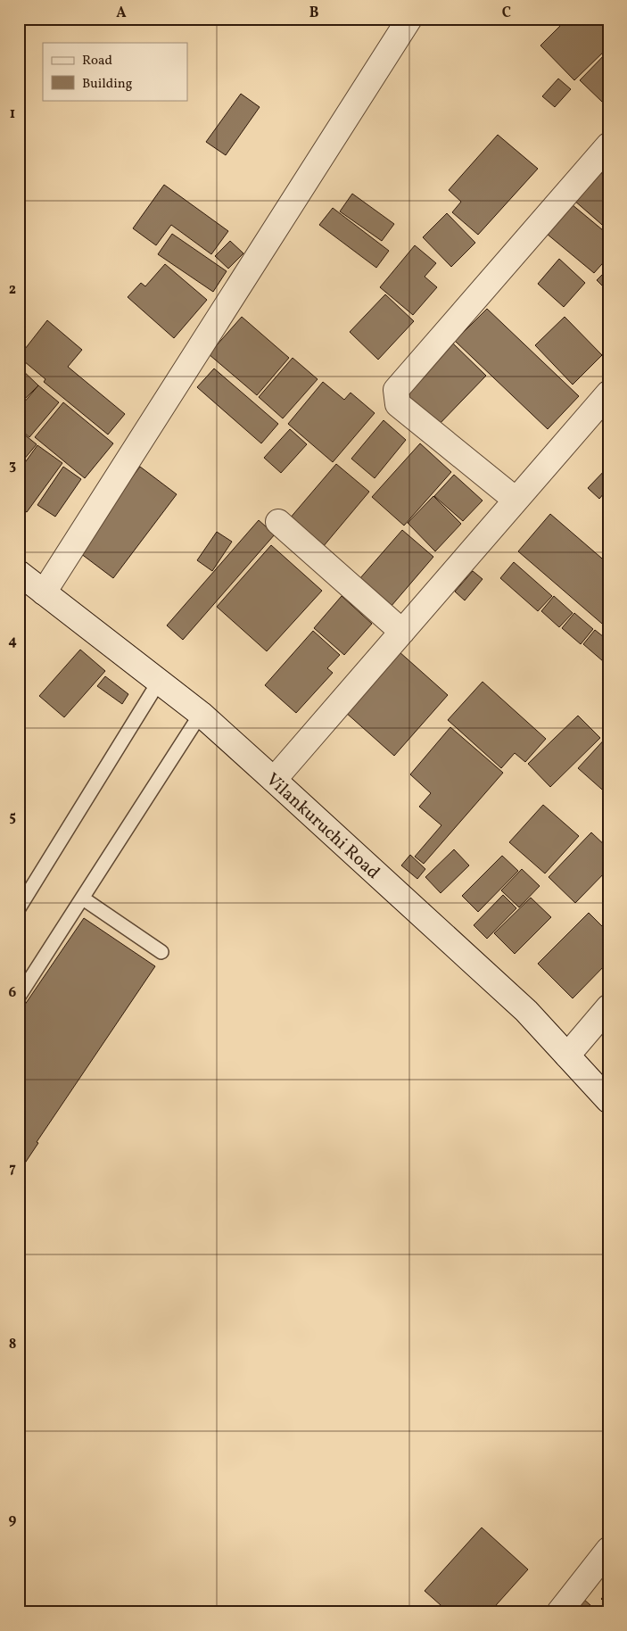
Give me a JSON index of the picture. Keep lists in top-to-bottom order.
{
  "streets": {
    "street": ["Vilankuruchi Road"]
  },
  "legend": ["Road", "Building"],
  "grid": {
    "columns": ["A", "B", "C"],
    "rows": [
      "1",
      "2",
      "3",
      "4",
      "5",
      "6",
      "7",
      "8",
      "9"
    ]
  }
}
